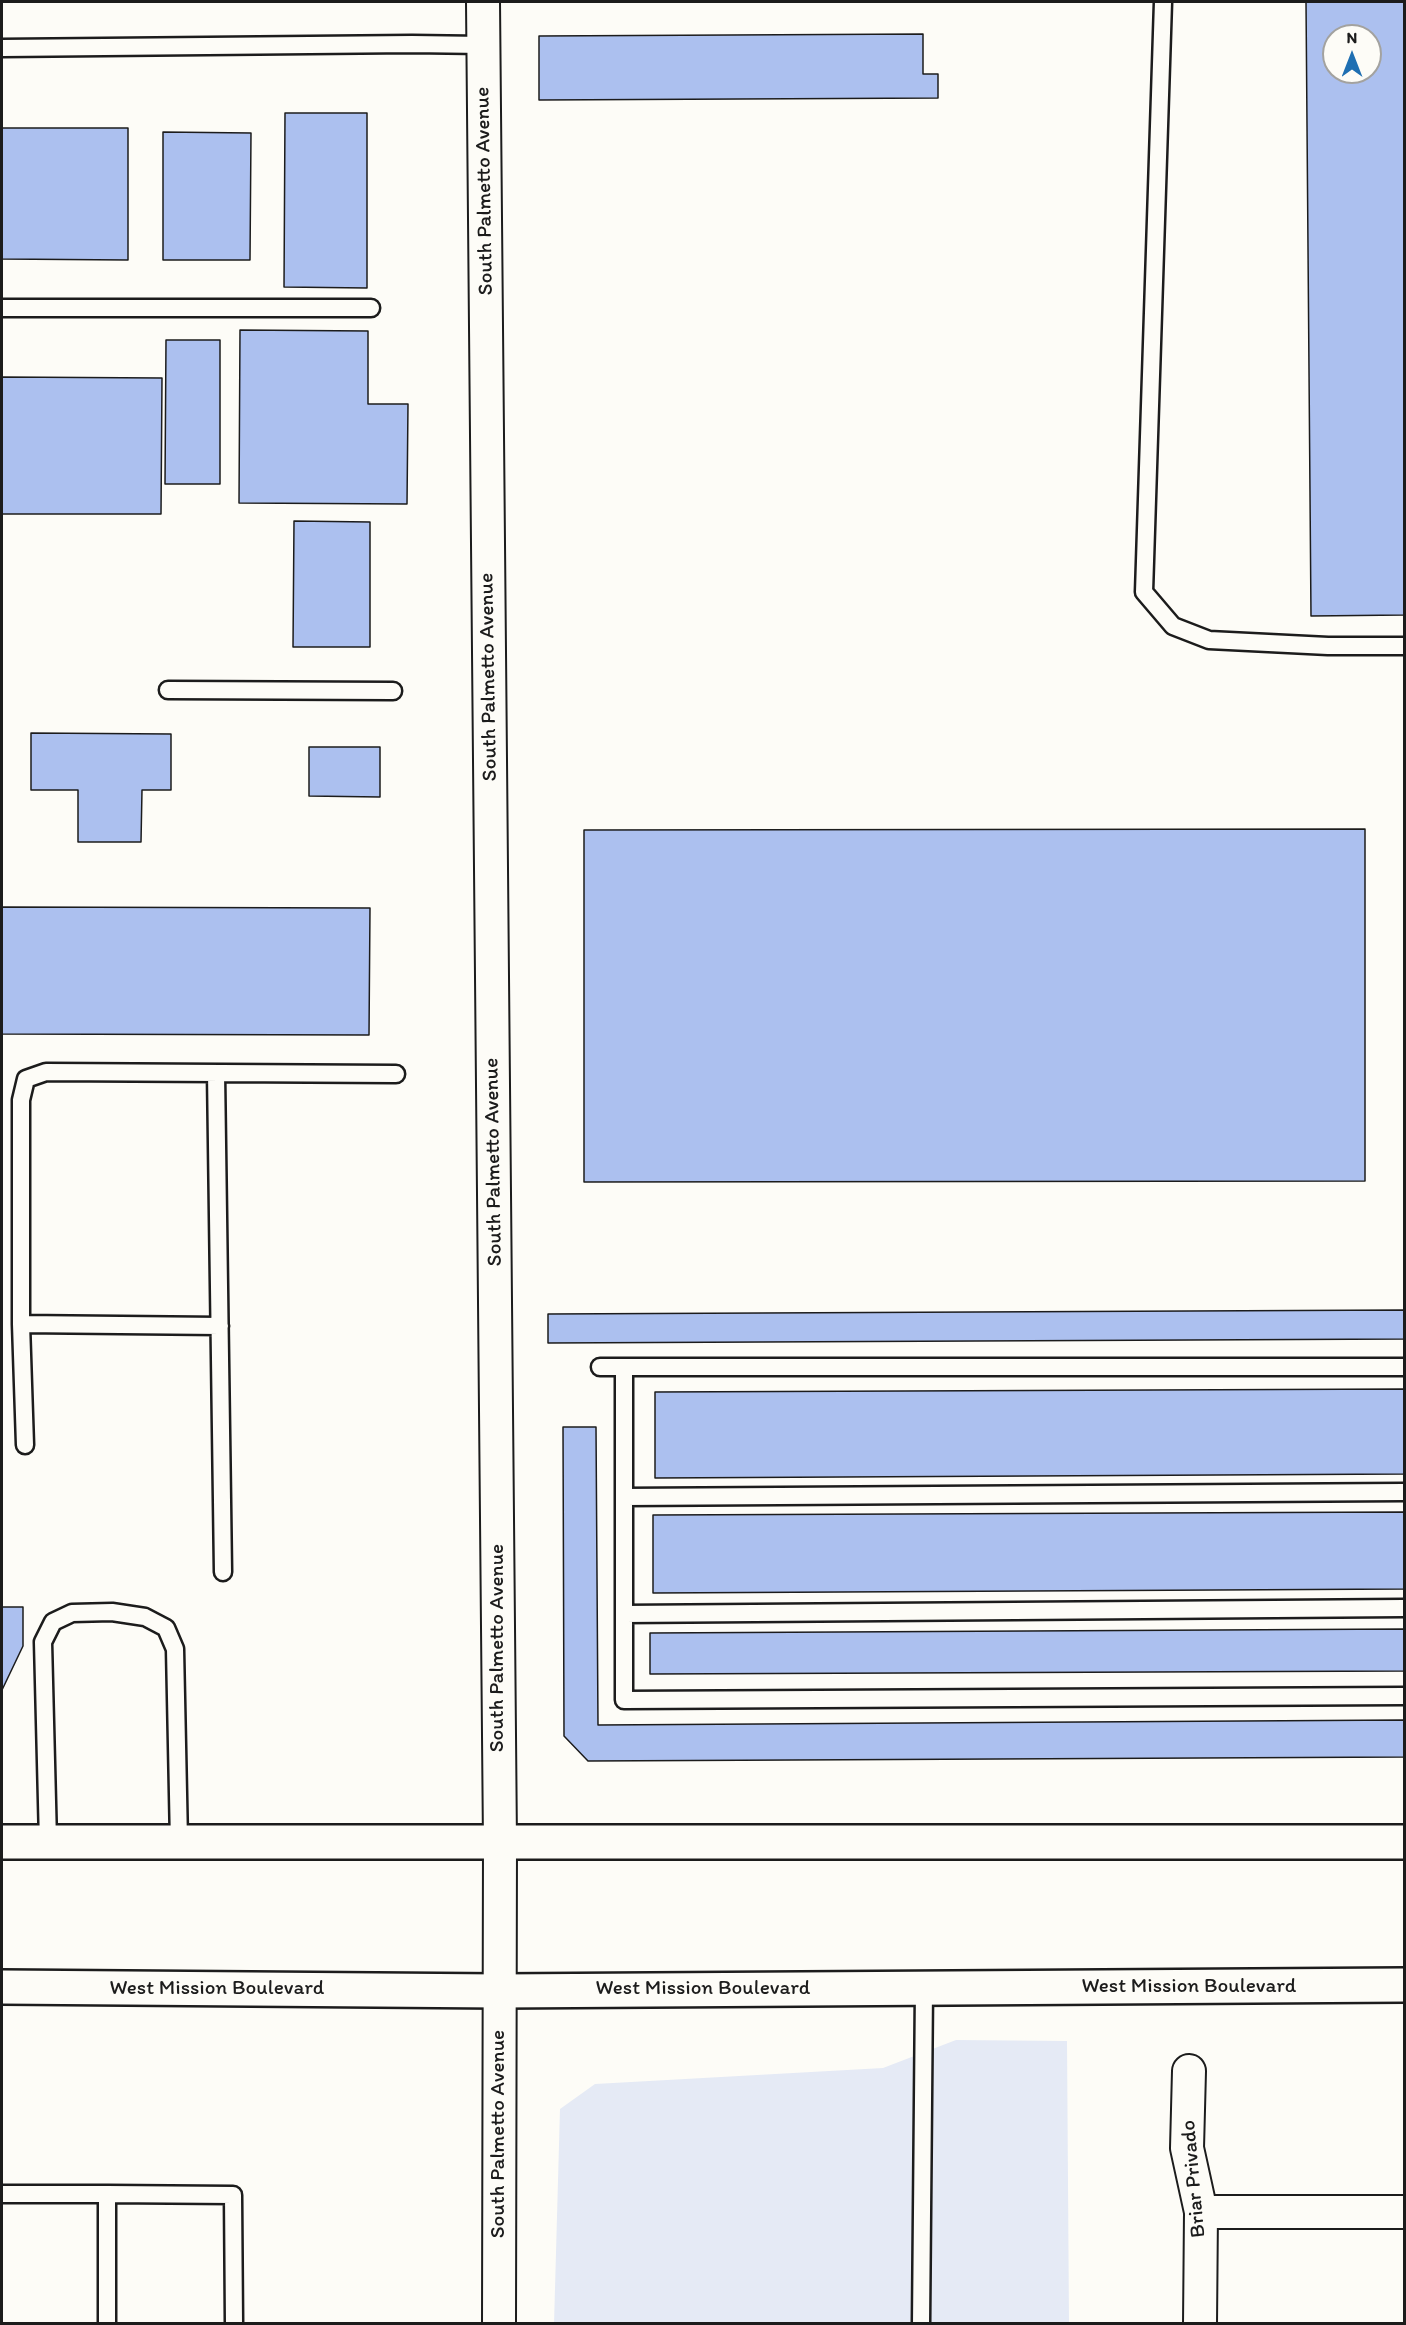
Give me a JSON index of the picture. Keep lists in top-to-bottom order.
{
  "streets": {
    "main road": ["West Mission Boulevard"],
    "street": ["South Palmetto Avenue", "Briar Privado"]
  },
  "crossings": [
    ["South Palmetto Avenue", "West Mission Boulevard"]
  ],
  "north": "top"
}
